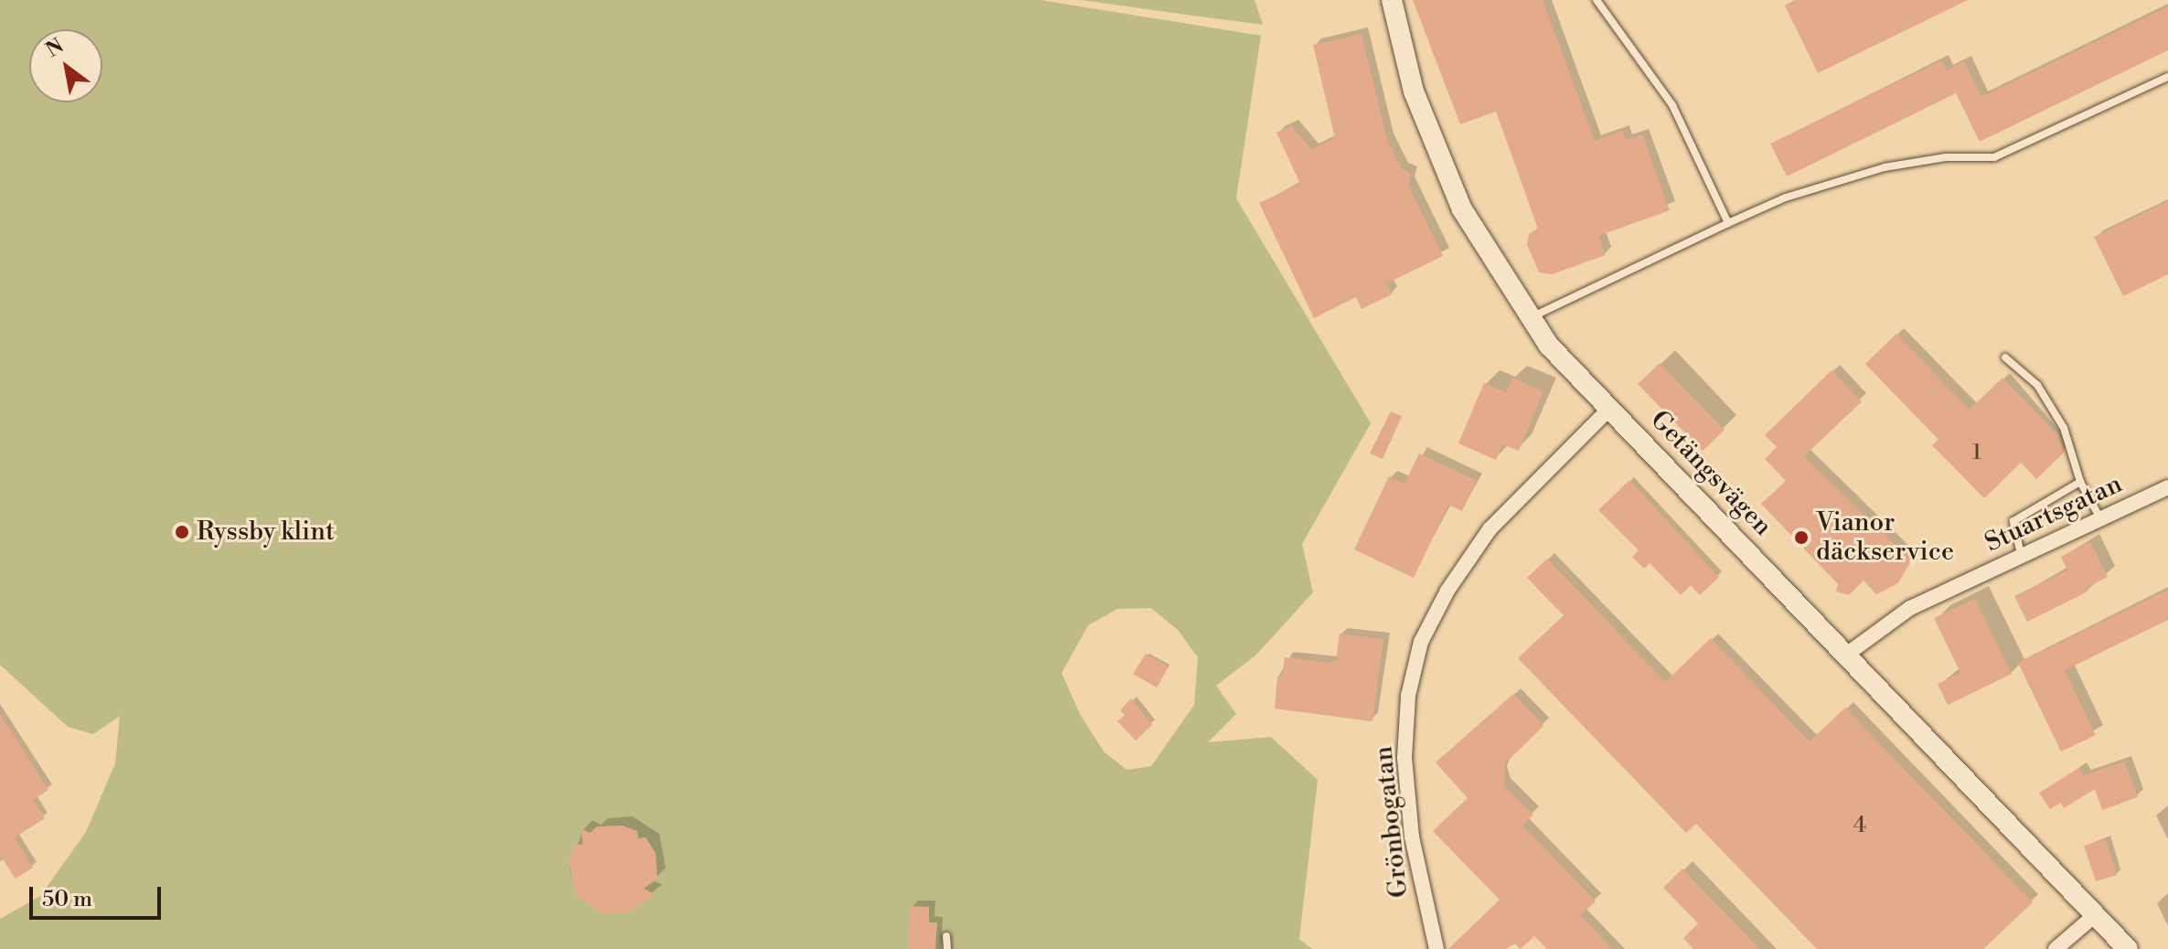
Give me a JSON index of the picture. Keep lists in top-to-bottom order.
{
  "streets": {
    "street": ["Getängsvägen", "Stuartsgatan", "Grönbogatan"]
  },
  "crossings": [
    ["Getängsvägen", "Stuartsgatan"],
    ["Getängsvägen", "Grönbogatan"]
  ],
  "places": ["Ryssby klint", "Vianor däckservice"],
  "house_numbers": ["1", "4"],
  "scale_bar": "50 m",
  "north": "top left"
}
